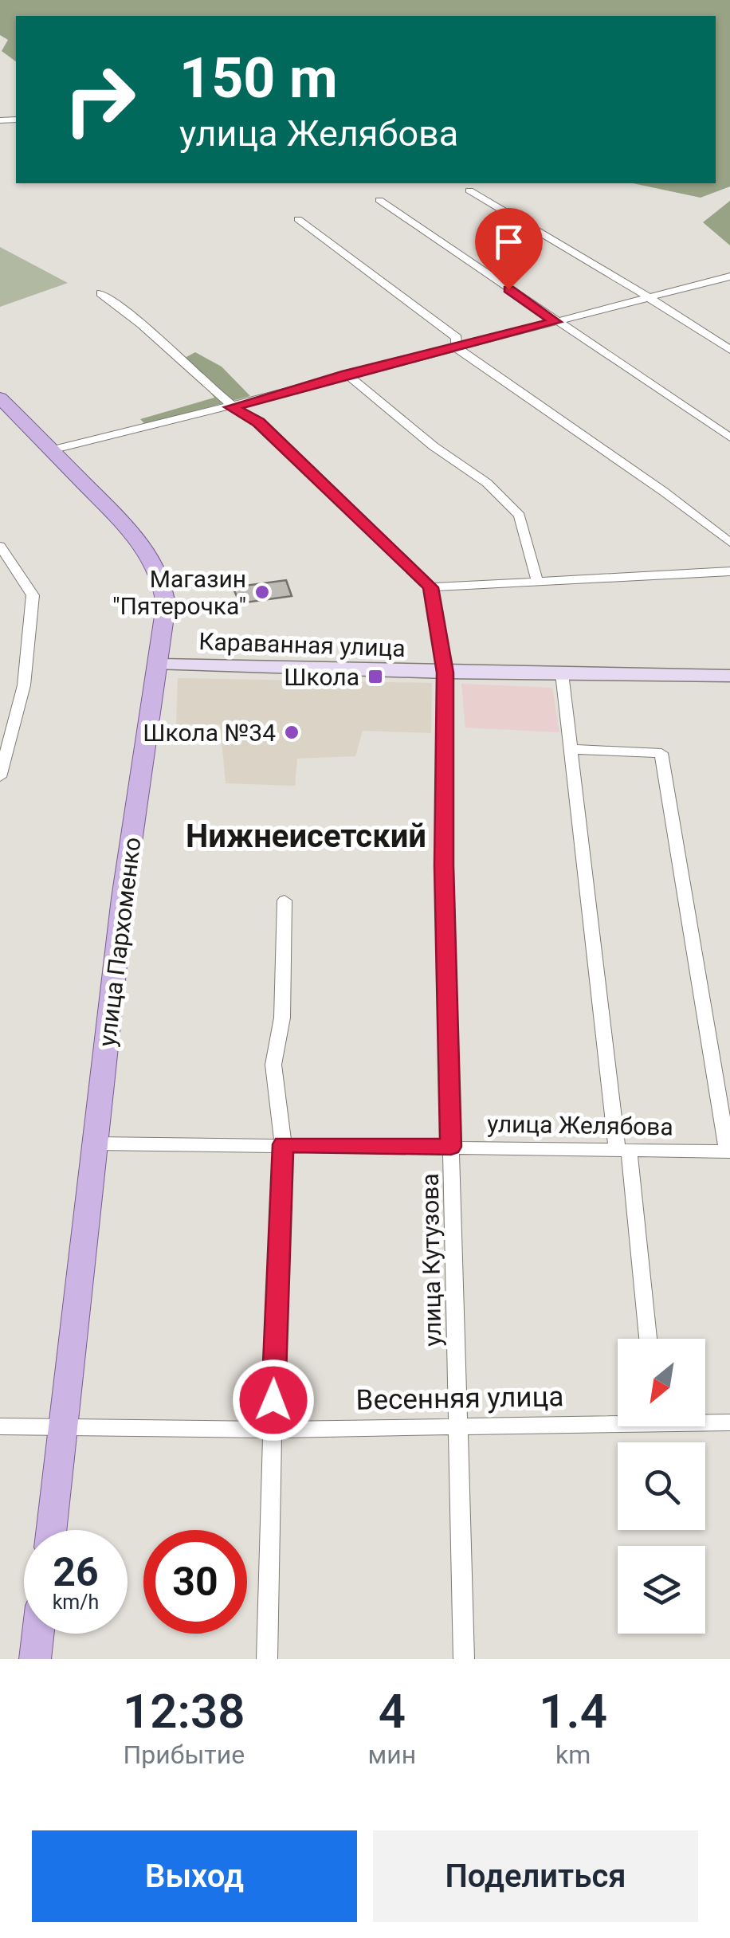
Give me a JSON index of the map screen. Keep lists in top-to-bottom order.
{
  "streets": {
    "main road": ["улица Пархоменко"],
    "street": [
      "Караванная улица",
      "улица Желябова",
      "улица Кутузова",
      "Весенняя улица"
    ]
  },
  "crossings": [
    ["Караванная улица", "улица Пархоменко"],
    ["Караванная улица", "улица Кутузова"],
    ["улица Пархоменко", "улица Желябова"],
    ["улица Пархоменко", "Весенняя улица"],
    ["улица Желябова", "улица Кутузова"],
    ["улица Кутузова", "Весенняя улица"]
  ],
  "districts": ["Нижнеисетский"],
  "places": {
    "other": ["Магазин \"Пятерочка\"", "Школа №34"],
    "transit": ["Школа"]
  },
  "north": "bottom left",
  "page": {
    "turn": ["150 m", "улица Желябова"],
    "speed": "26 km/h",
    "limit": "30",
    "eta": [
      "12:38",
      "Прибытие",
      "4",
      "мин",
      "1.4",
      "km"
    ],
    "buttons": ["Выход", "Поделиться"]
  }
}
